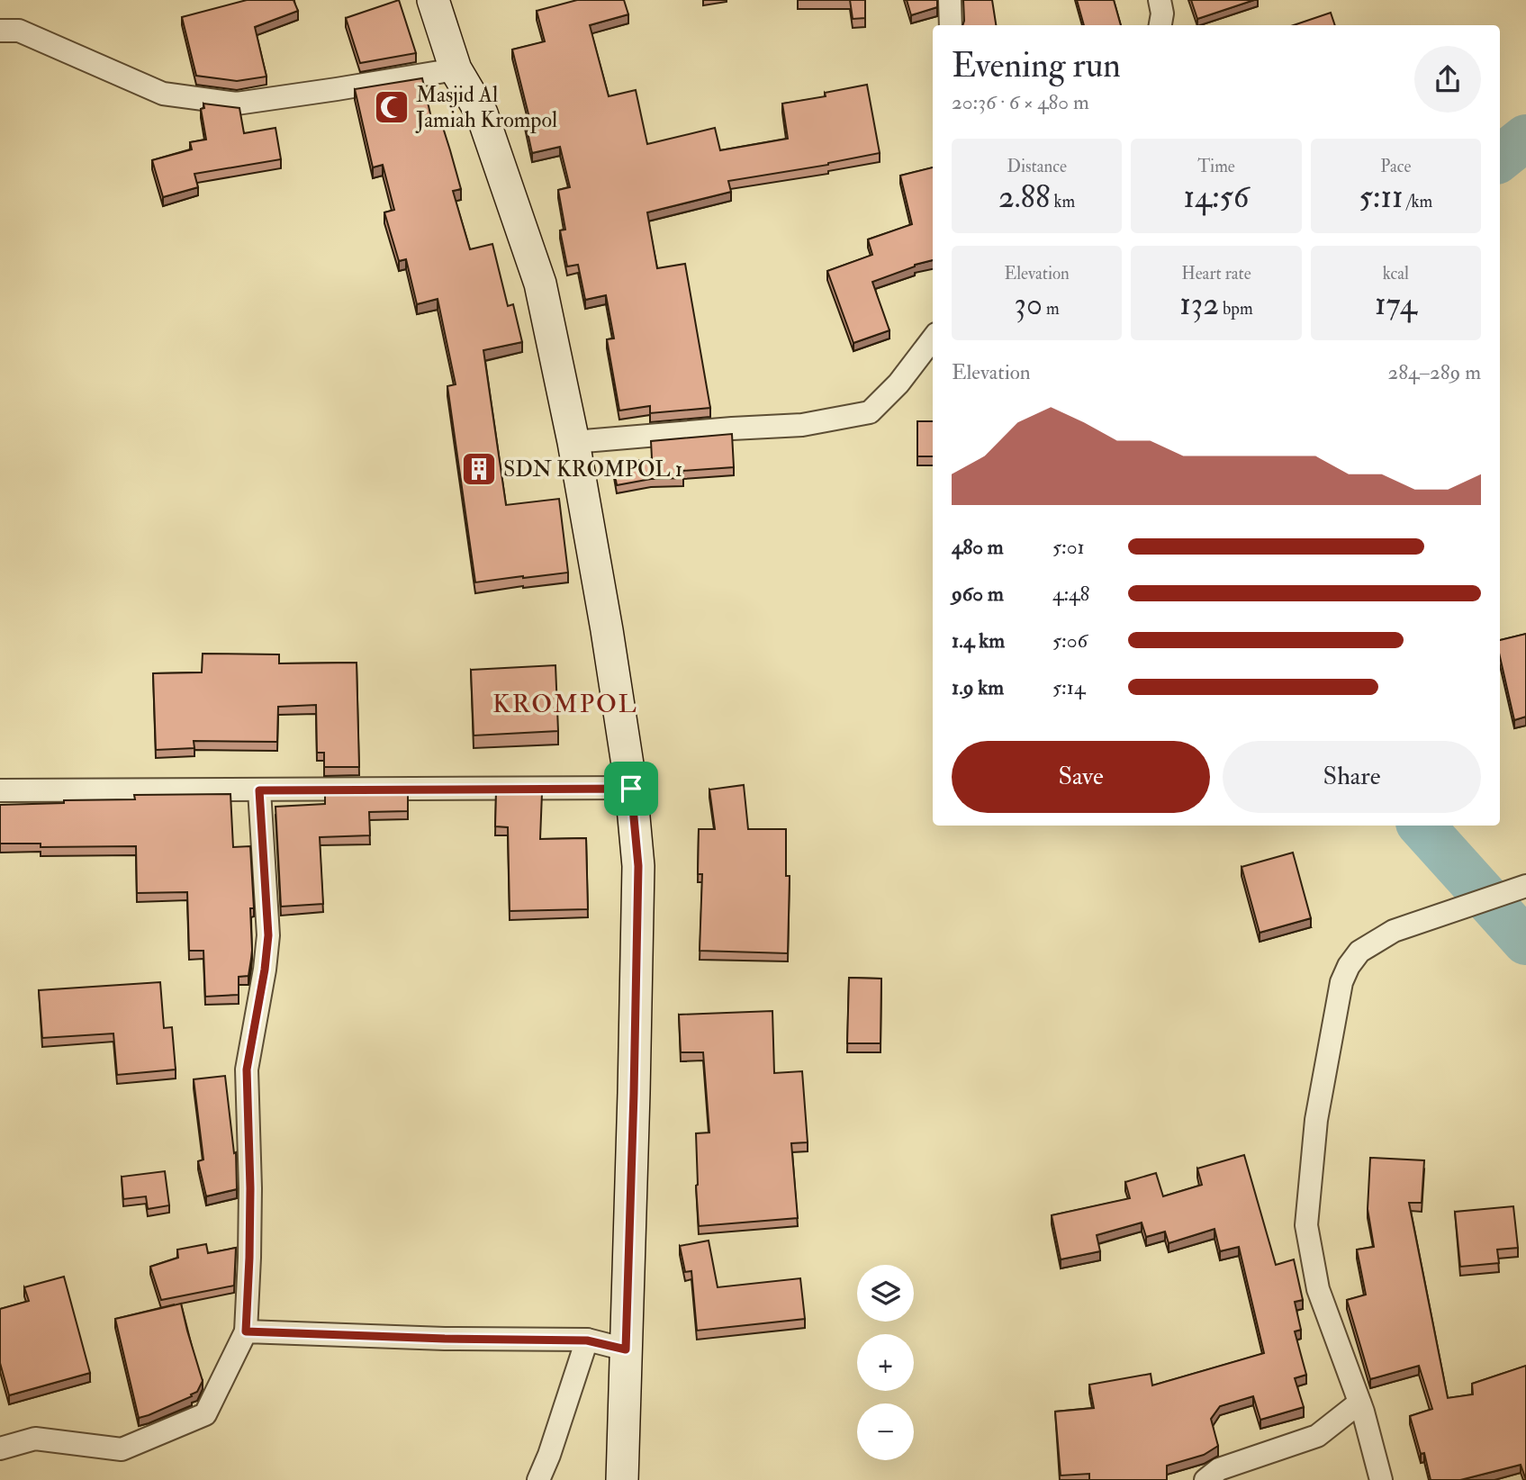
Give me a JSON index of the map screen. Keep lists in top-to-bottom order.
{
  "districts": ["KROMPOL"],
  "places": {
    "mosque": ["Masjid Al Jamiah Krompol"],
    "building": ["SDN KROMPOL 1"]
  },
  "page": {
    "heading": ["Evening run", "20:36 · 6 × 480 m"],
    "stats": [
      ["Distance", "2.88 km"],
      ["Time", "14:56"],
      ["Pace", "5:11 /km"],
      ["Elevation", "30 m"],
      ["Heart rate", "132 bpm"],
      ["kcal", "174"]
    ],
    "chart": ["Elevation", "284–289 m"],
    "list": [
      {
        "name": "480 m",
        "note": "5:01"
      },
      {
        "name": "960 m",
        "note": "4:48"
      },
      {
        "name": "1.4 km",
        "note": "5:06"
      },
      {
        "name": "1.9 km",
        "note": "5:14"
      }
    ],
    "buttons": ["Save", "Share"],
    "map_buttons": ["+", "−"]
  }
}
